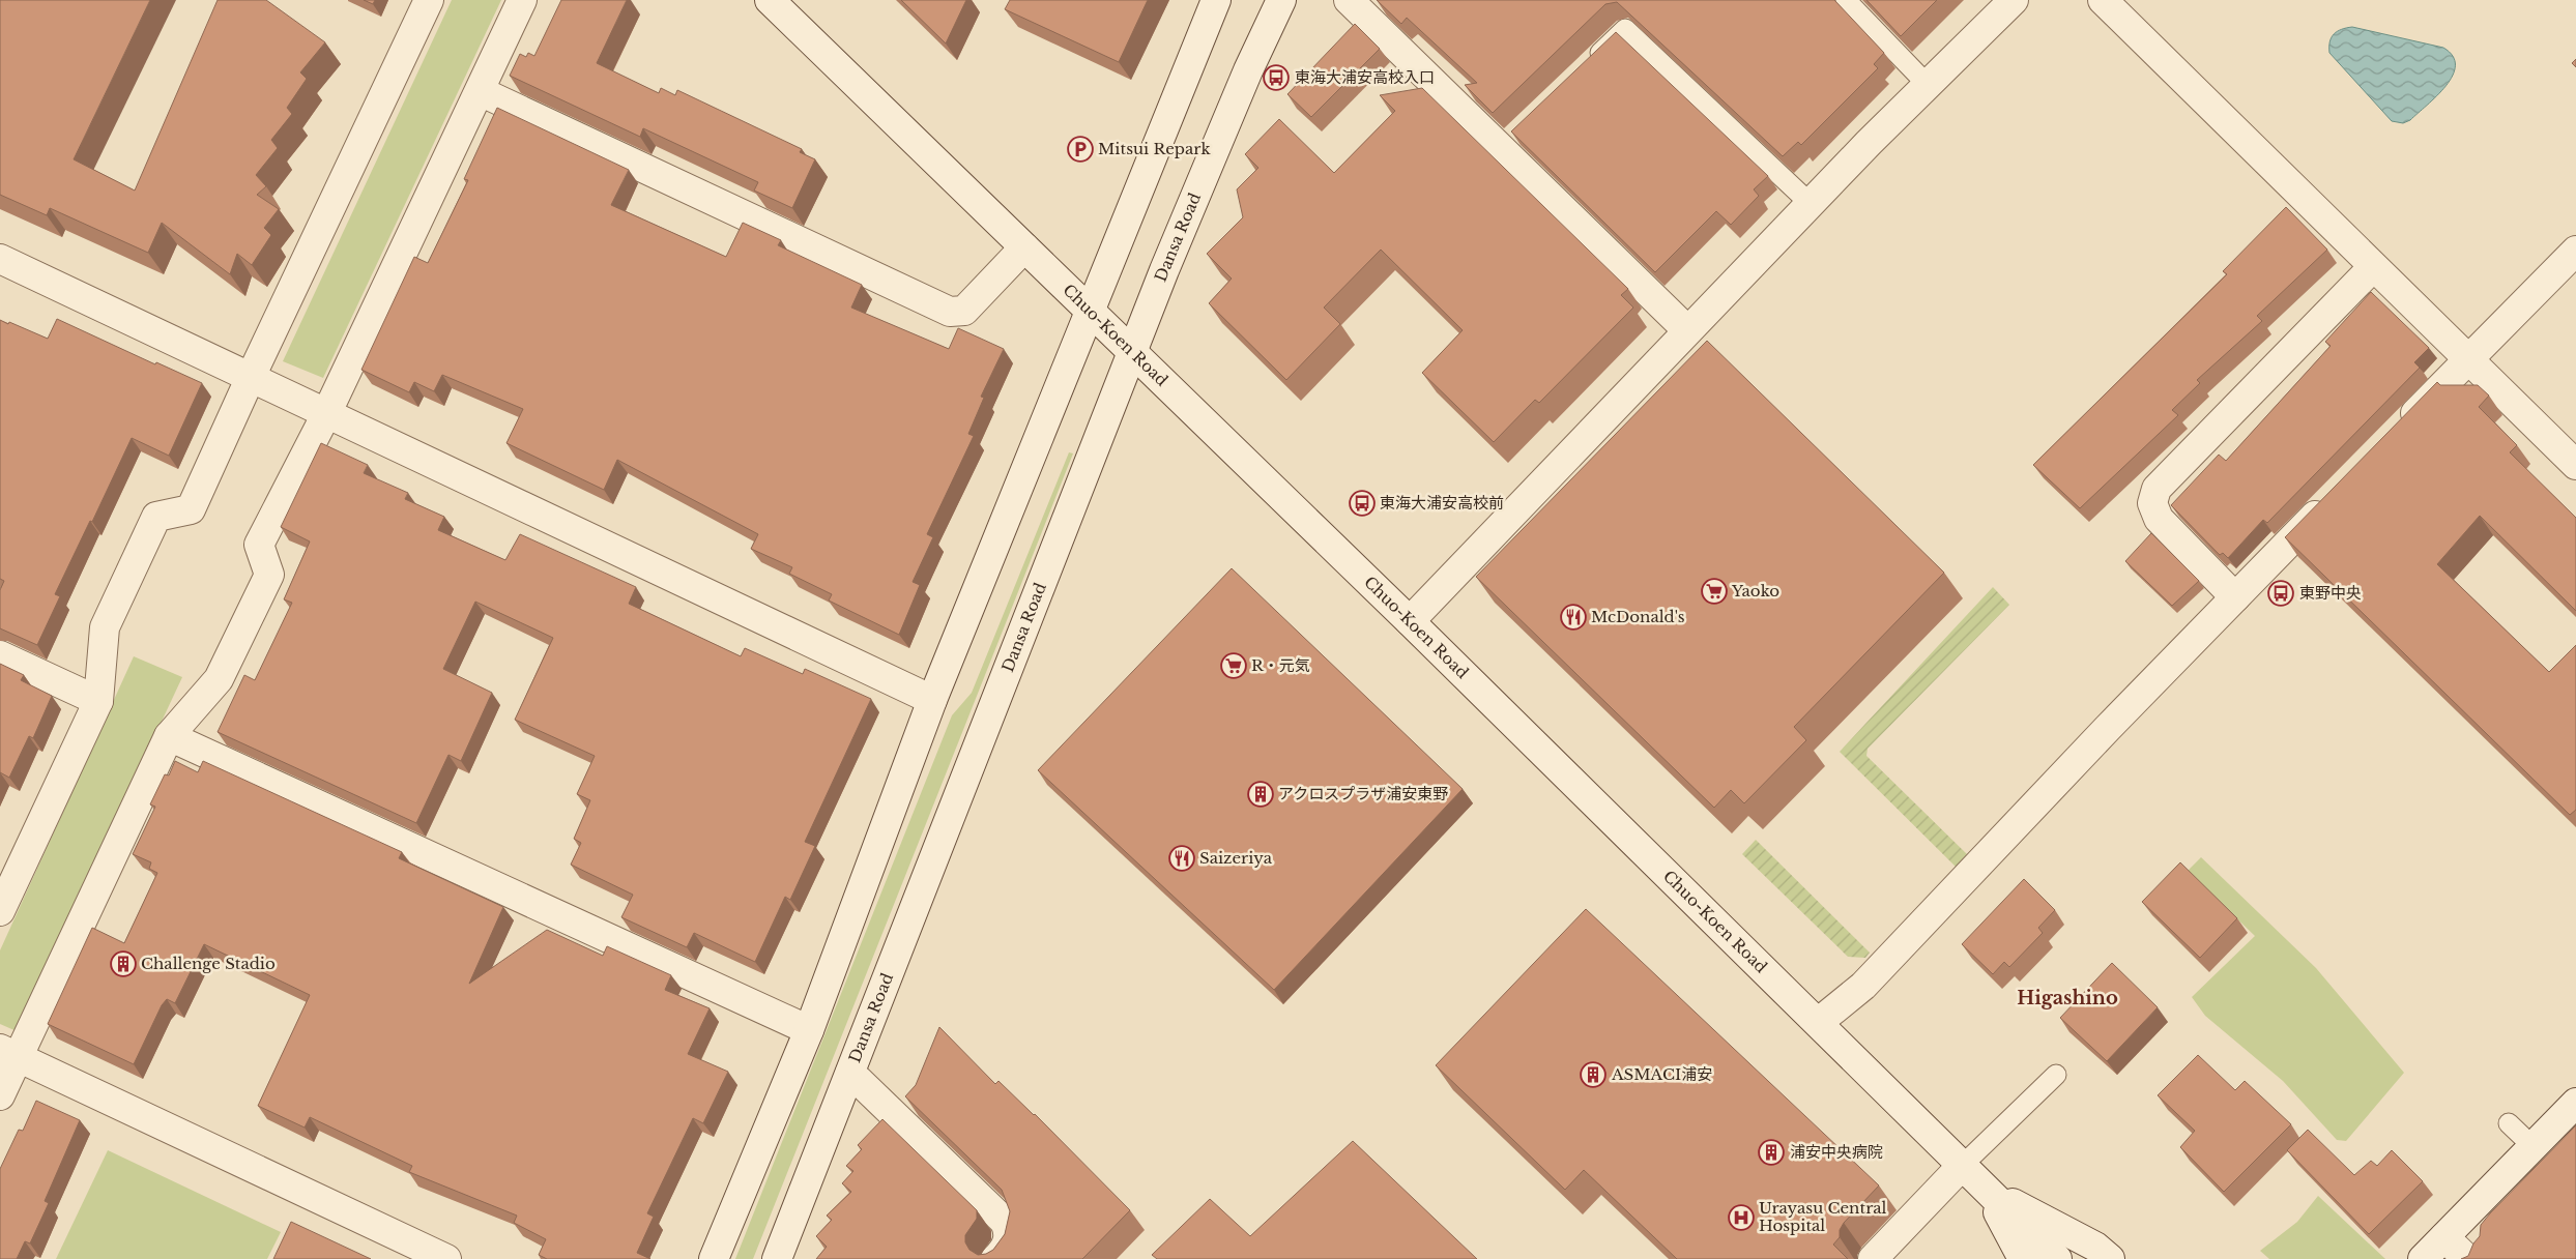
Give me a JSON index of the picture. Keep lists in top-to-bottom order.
{
  "streets": {
    "street": ["Dansa Road", "Chuo-Koen Road"]
  },
  "crossings": [
    ["Dansa Road", "Chuo-Koen Road"]
  ],
  "districts": ["Higashino"],
  "places": {
    "bus stop": ["東海大浦安高校入口", "東海大浦安高校前", "東野中央"],
    "parking": ["Mitsui Repark"],
    "supermarket": ["Yaoko", "R・元気"],
    "restaurant": ["McDonald's", "Saizeriya"],
    "building": [
      "アクロスプラザ浦安東野",
      "Challenge Stadio",
      "ASMACI浦安",
      "浦安中央病院"
    ],
    "hospital": ["Urayasu Central Hospital"]
  }
}
